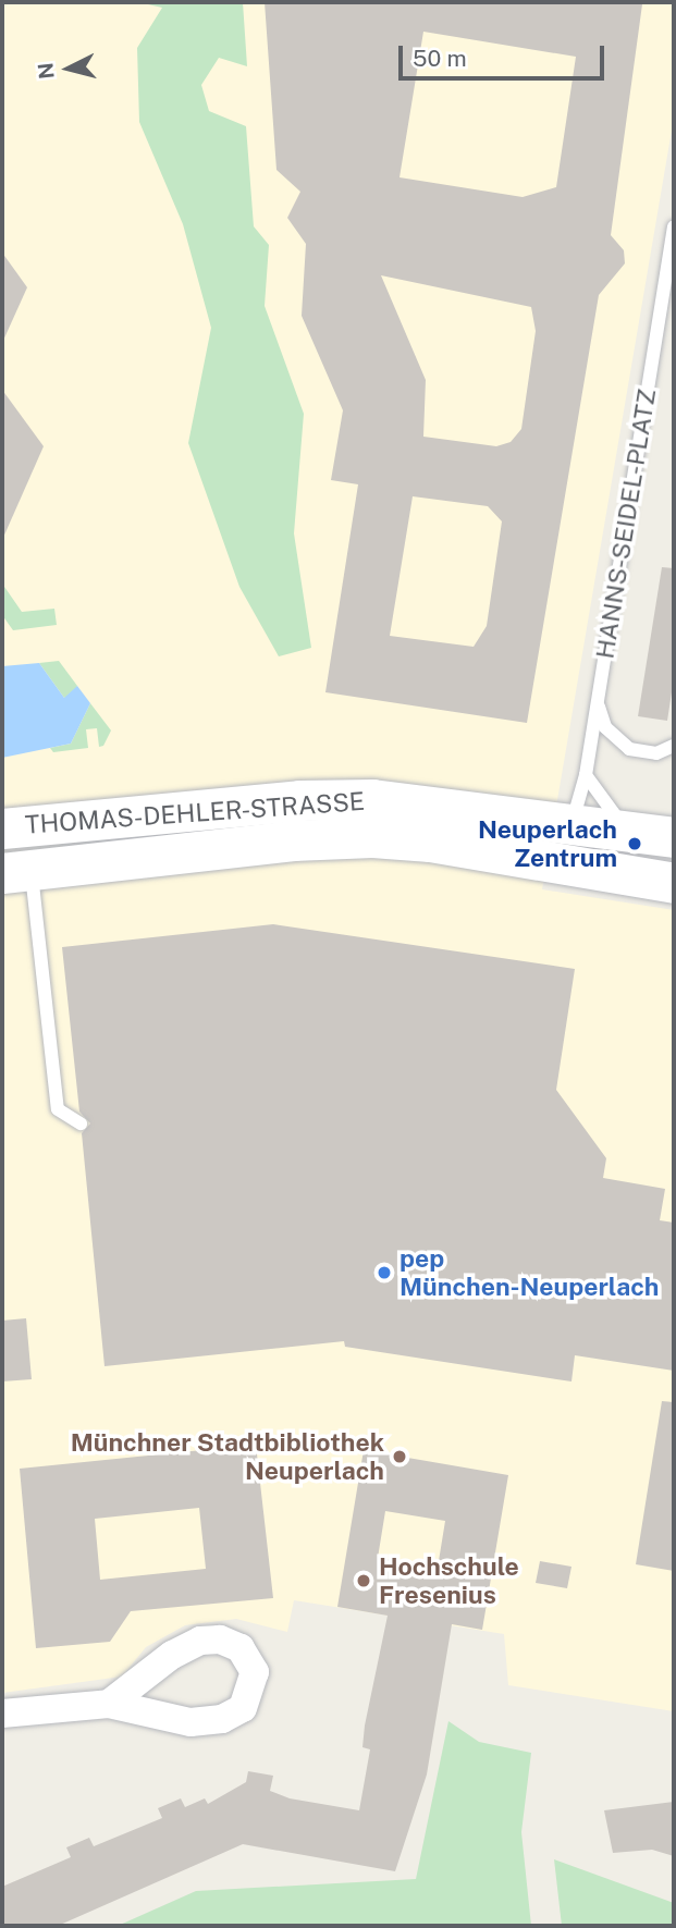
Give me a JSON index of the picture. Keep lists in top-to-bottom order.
{
  "streets": {
    "main road": ["THOMAS-DEHLER-STRASSE"],
    "lane": ["HANNS-SEIDEL-PLATZ"]
  },
  "crossings": [
    ["HANNS-SEIDEL-PLATZ", "THOMAS-DEHLER-STRASSE"]
  ],
  "places": [
    "Neuperlach Zentrum",
    "pep München-Neuperlach",
    "Münchner Stadtbibliothek Neuperlach",
    "Hochschule Fresenius"
  ],
  "scale_bar": "50 m",
  "north": "left"
}
